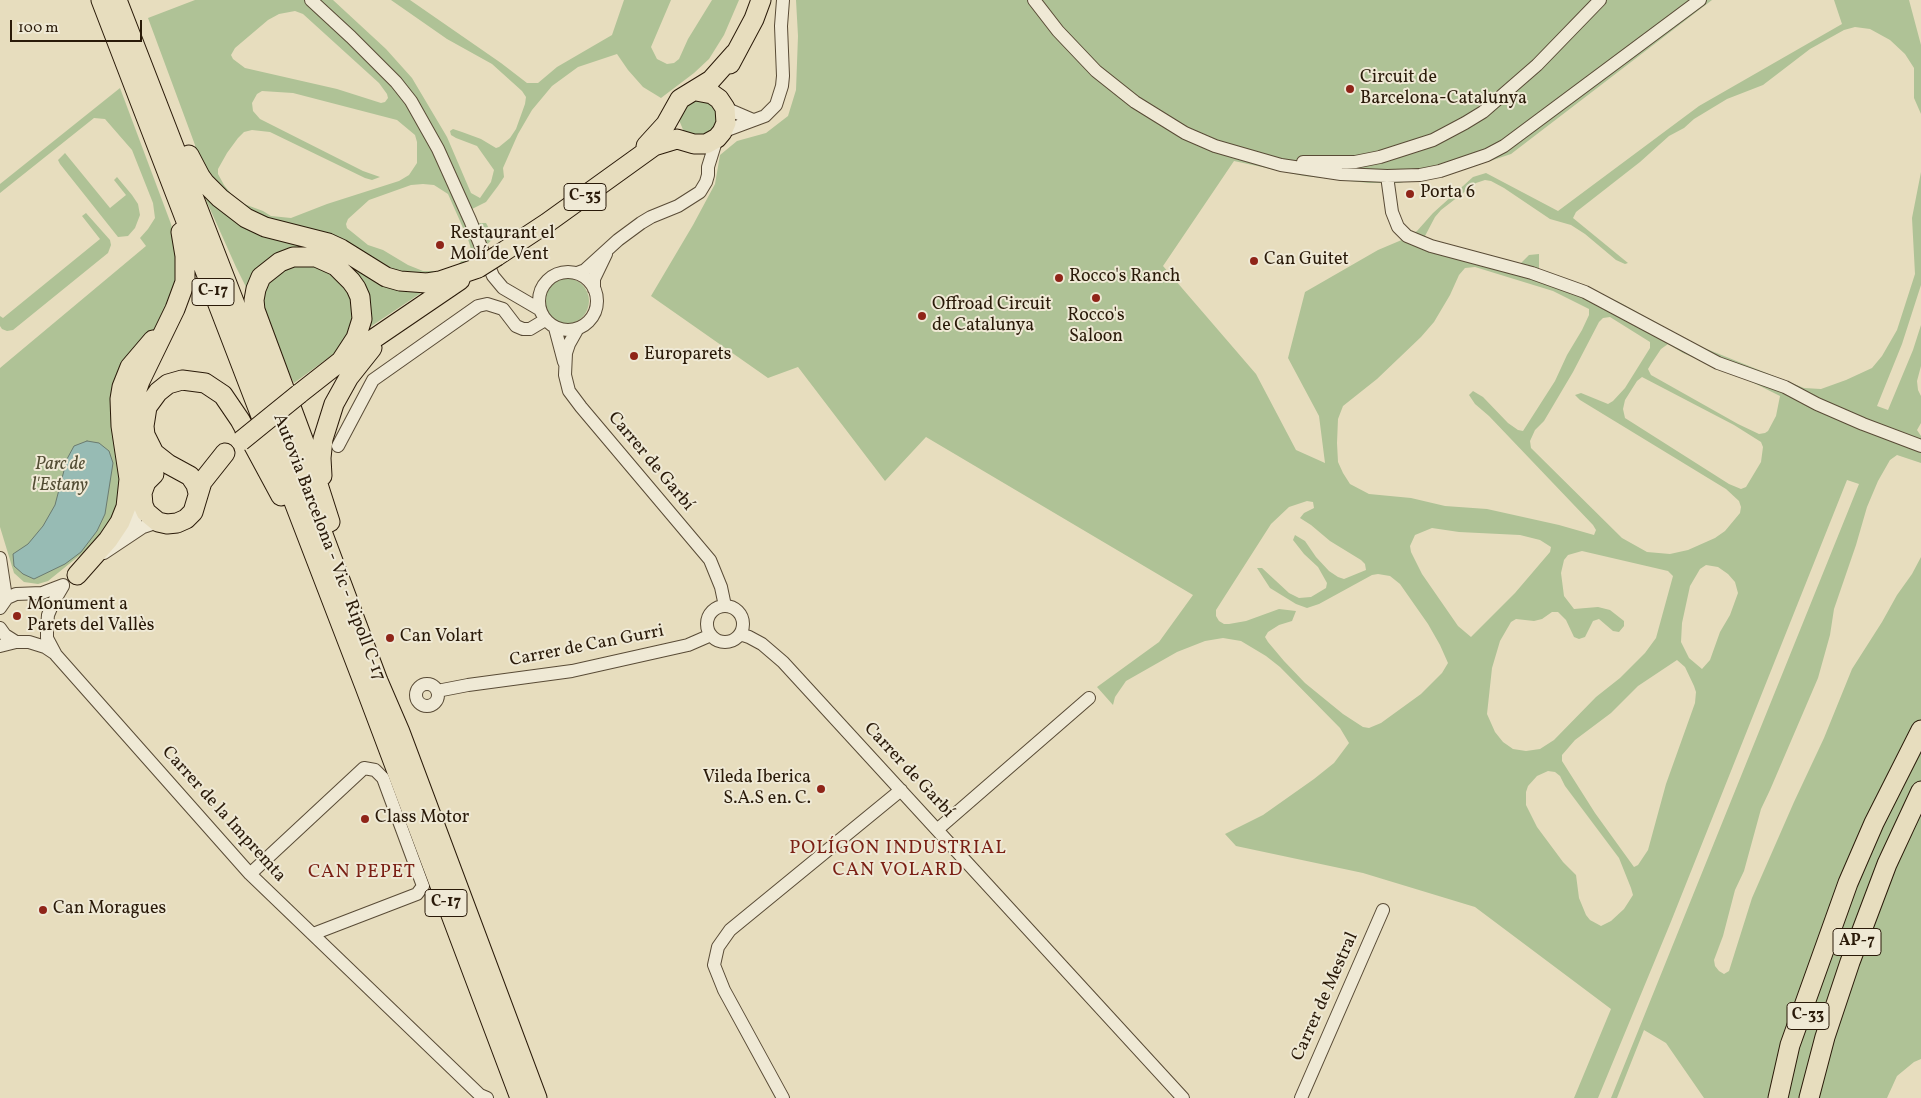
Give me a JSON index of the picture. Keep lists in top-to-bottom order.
{
  "streets": {
    "highway": [
      "C-35",
      "C-17",
      "Autovia Barcelona - Vic - Ripoll C-17",
      "AP-7",
      "C-33"
    ],
    "street": [
      "Carrer de Garbí",
      "Carrer de Can Gurri",
      "Carrer de la Impremta",
      "Carrer de Mestral"
    ]
  },
  "crossings": [
    ["Carrer de Garbí", "Carrer de Can Gurri"],
    ["AP-7", "C-33"]
  ],
  "districts": ["POLÍGON INDUSTRIAL CAN VOLARD", "CAN PEPET"],
  "parks": ["Parc de l'Estany"],
  "places": [
    "Circuit de Barcelona-Catalunya",
    "Porta 6",
    "Restaurant el Molí de Vent",
    "Can Guitet",
    "Rocco's Ranch",
    "Rocco's Saloon",
    "Offroad Circuit de Catalunya",
    "Europarets",
    "Monument a Parets del Vallès",
    "Can Volart",
    "Vileda Iberica S.A.S en. C.",
    "Class Motor",
    "Can Moragues"
  ],
  "scale_bar": "100 m"
}
